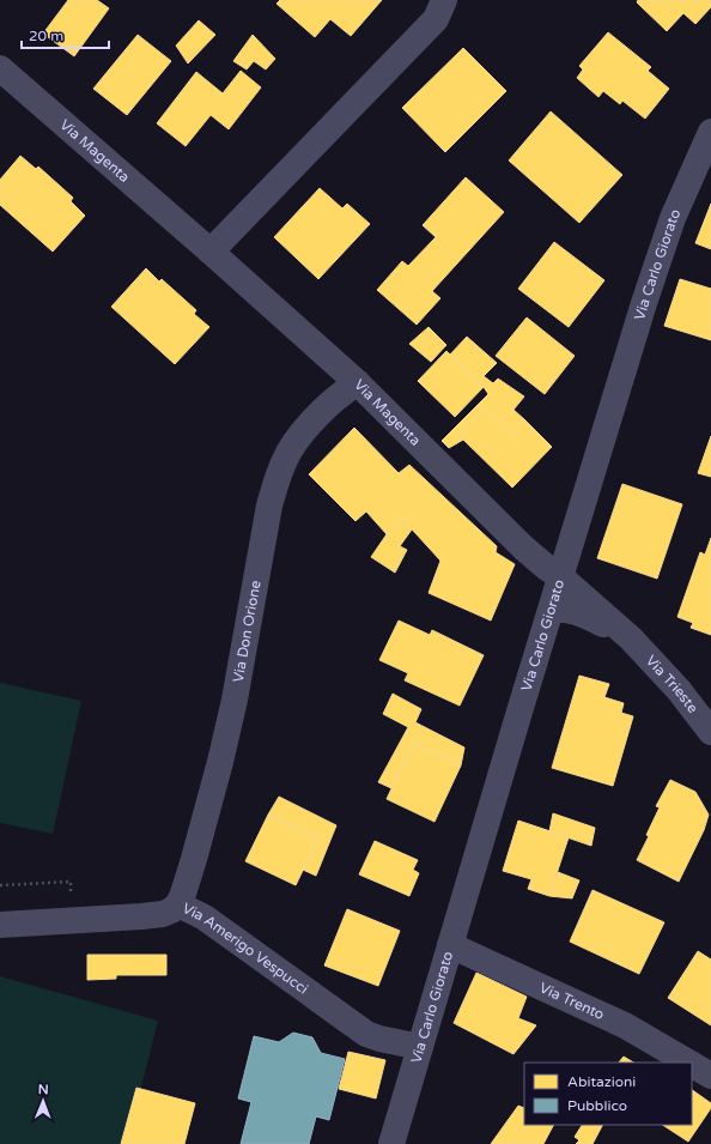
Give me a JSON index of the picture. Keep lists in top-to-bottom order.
{
  "streets": {
    "street": [
      "Via Magenta",
      "Via Carlo Giorato",
      "Via Don Orione",
      "Via Trieste",
      "Via Amerigo Vespucci",
      "Via Trento"
    ]
  },
  "crossings": [
    ["Via Magenta", "Via Carlo Giorato"],
    ["Via Magenta", "Via Don Orione"],
    ["Via Magenta", "Via Trieste"],
    ["Via Carlo Giorato", "Via Trieste"],
    ["Via Carlo Giorato", "Via Amerigo Vespucci"],
    ["Via Carlo Giorato", "Via Trento"],
    ["Via Don Orione", "Via Amerigo Vespucci"]
  ],
  "legend": ["Abitazioni", "Pubblico"],
  "scale_bar": "20 m",
  "north": "top"
}
